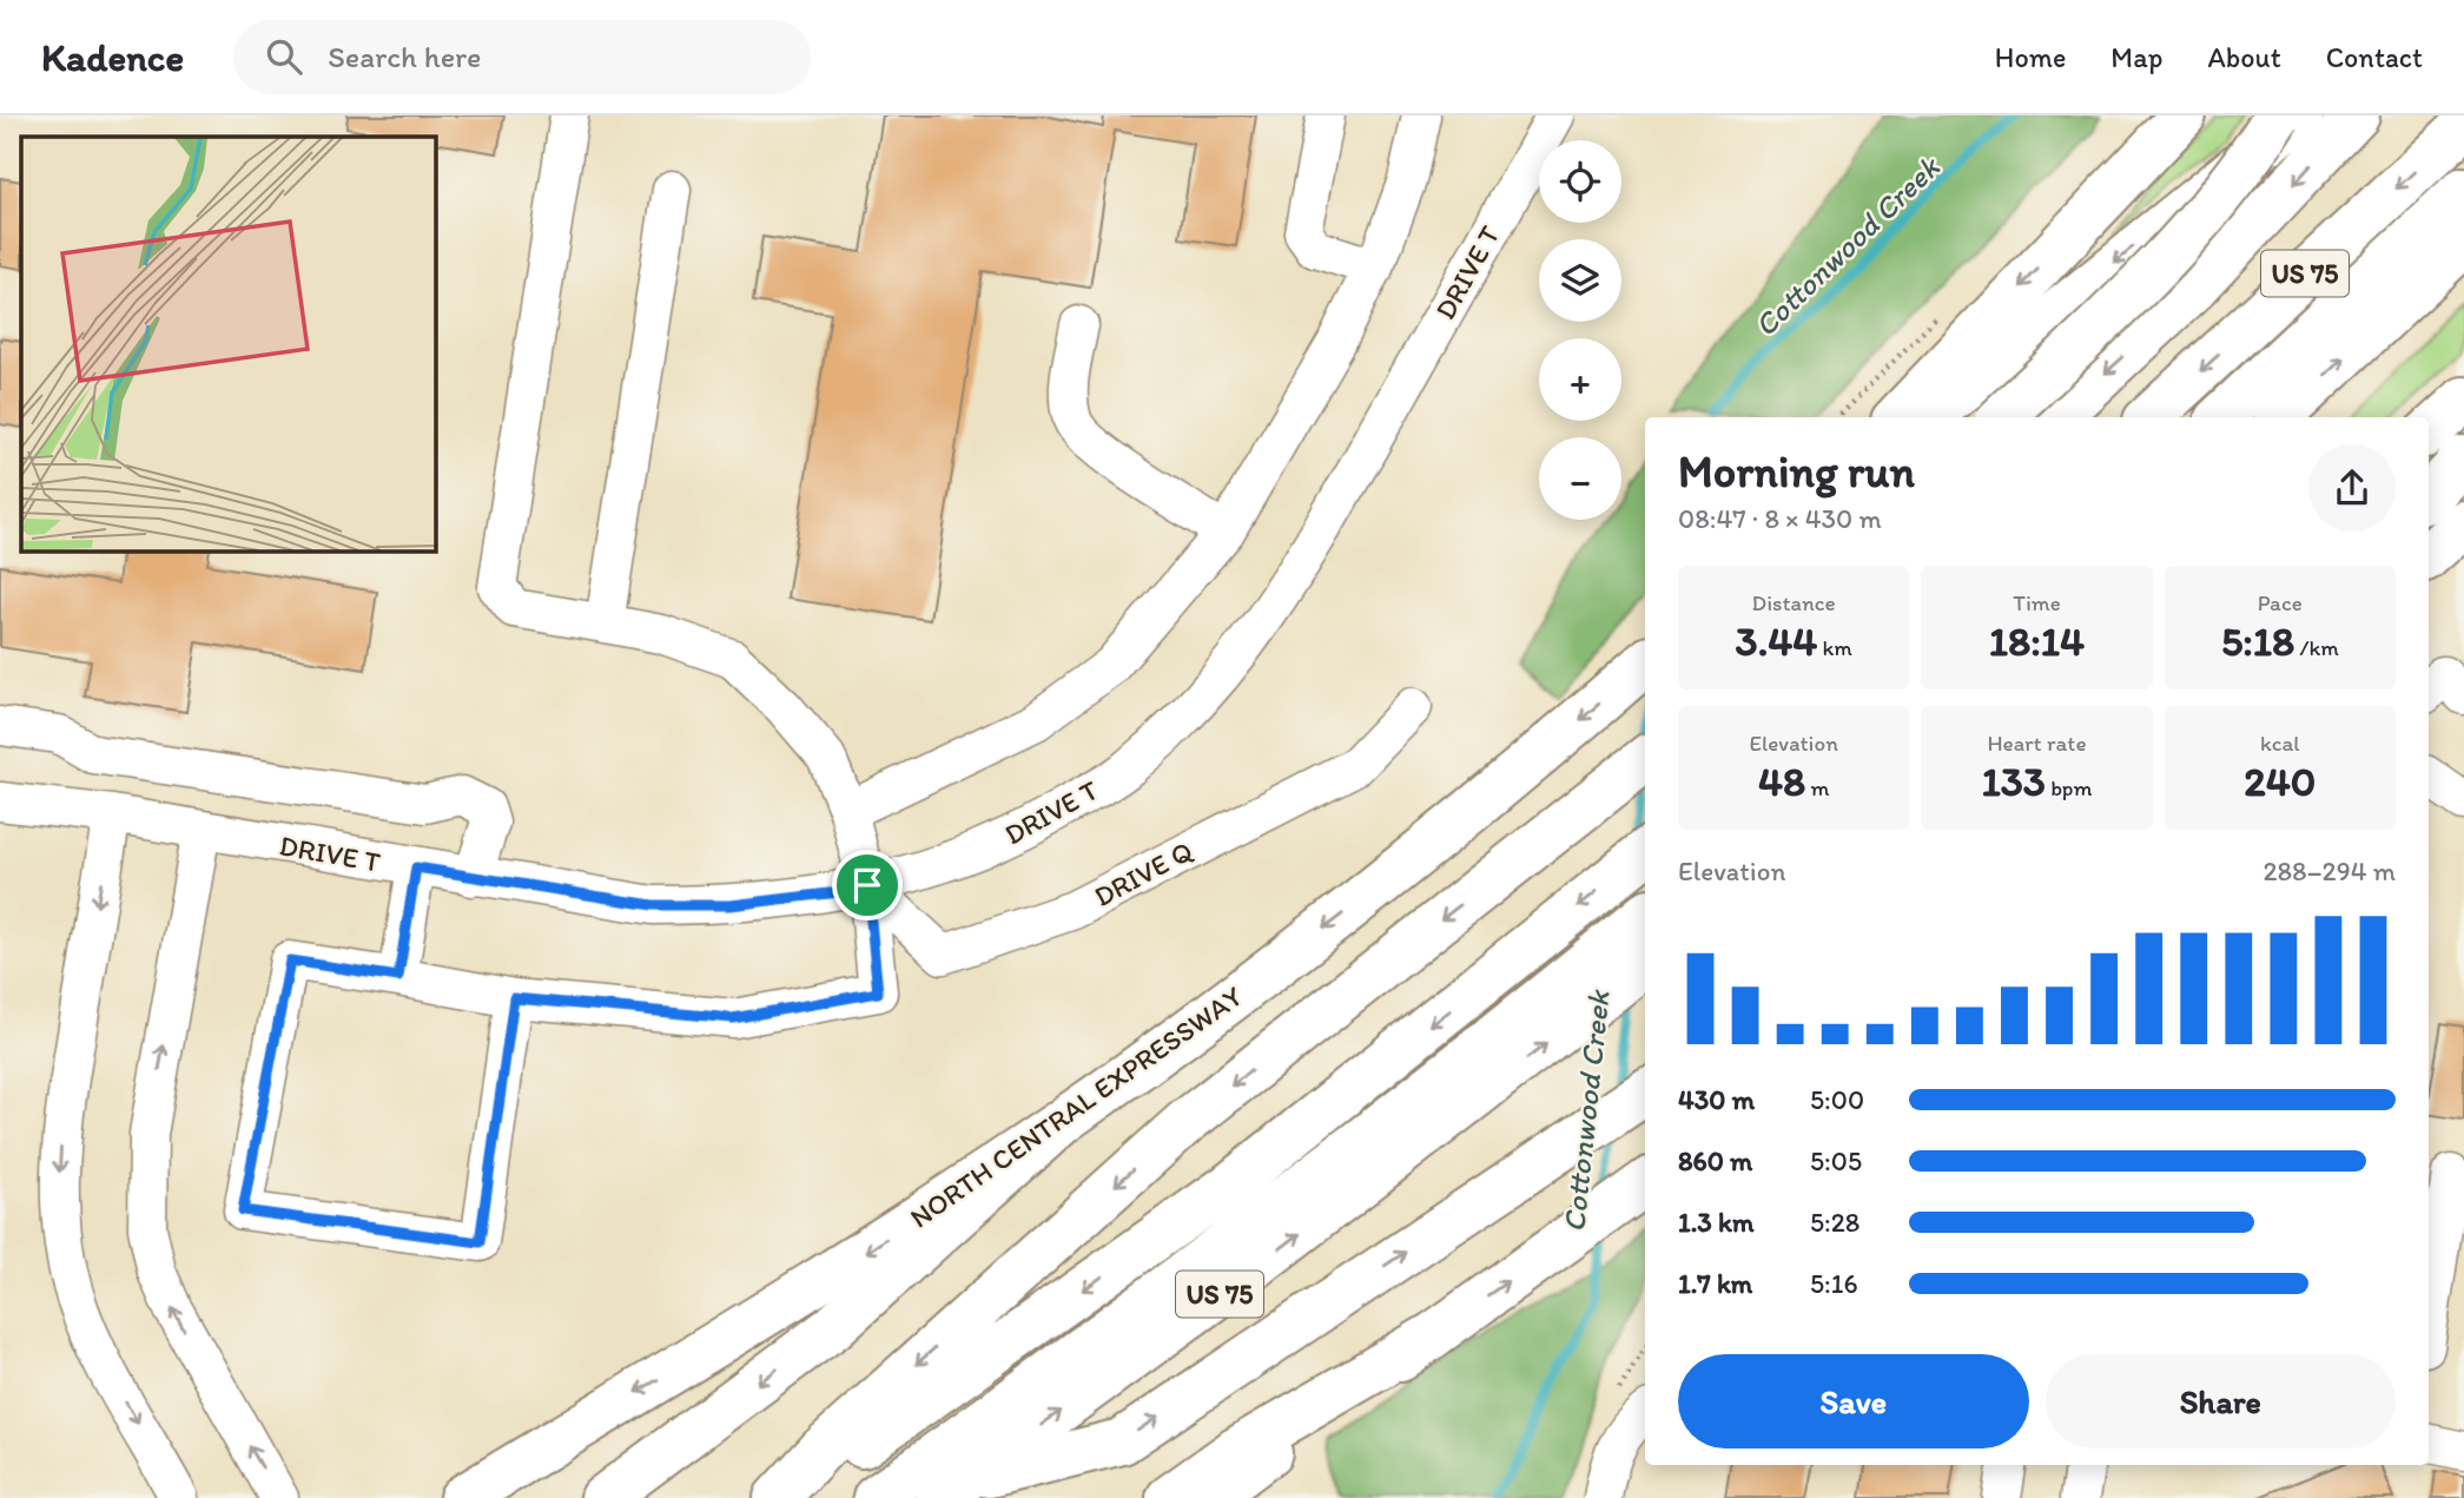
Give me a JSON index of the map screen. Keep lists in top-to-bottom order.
{
  "streets": {
    "main road": ["US 75", "NORTH CENTRAL EXPRESSWAY"],
    "street": ["DRIVE T", "DRIVE Q"]
  },
  "crossings": [
    ["DRIVE T", "DRIVE Q"]
  ],
  "water": ["Cottonwood Creek"],
  "page": {
    "header": "Kadence",
    "search": "Search here",
    "nav": [
      "Home",
      "Map",
      "About",
      "Contact"
    ],
    "map_buttons": ["+", "−"],
    "heading": ["Morning run", "08:47 · 8 × 430 m"],
    "stats": [
      ["Distance", "3.44 km"],
      ["Time", "18:14"],
      ["Pace", "5:18 /km"],
      ["Elevation", "48 m"],
      ["Heart rate", "133 bpm"],
      ["kcal", "240"]
    ],
    "chart": ["Elevation", "288–294 m"],
    "list": [
      {
        "name": "430 m",
        "note": "5:00"
      },
      {
        "name": "860 m",
        "note": "5:05"
      },
      {
        "name": "1.3 km",
        "note": "5:28"
      },
      {
        "name": "1.7 km",
        "note": "5:16"
      }
    ],
    "buttons": ["Save", "Share"]
  }
}
